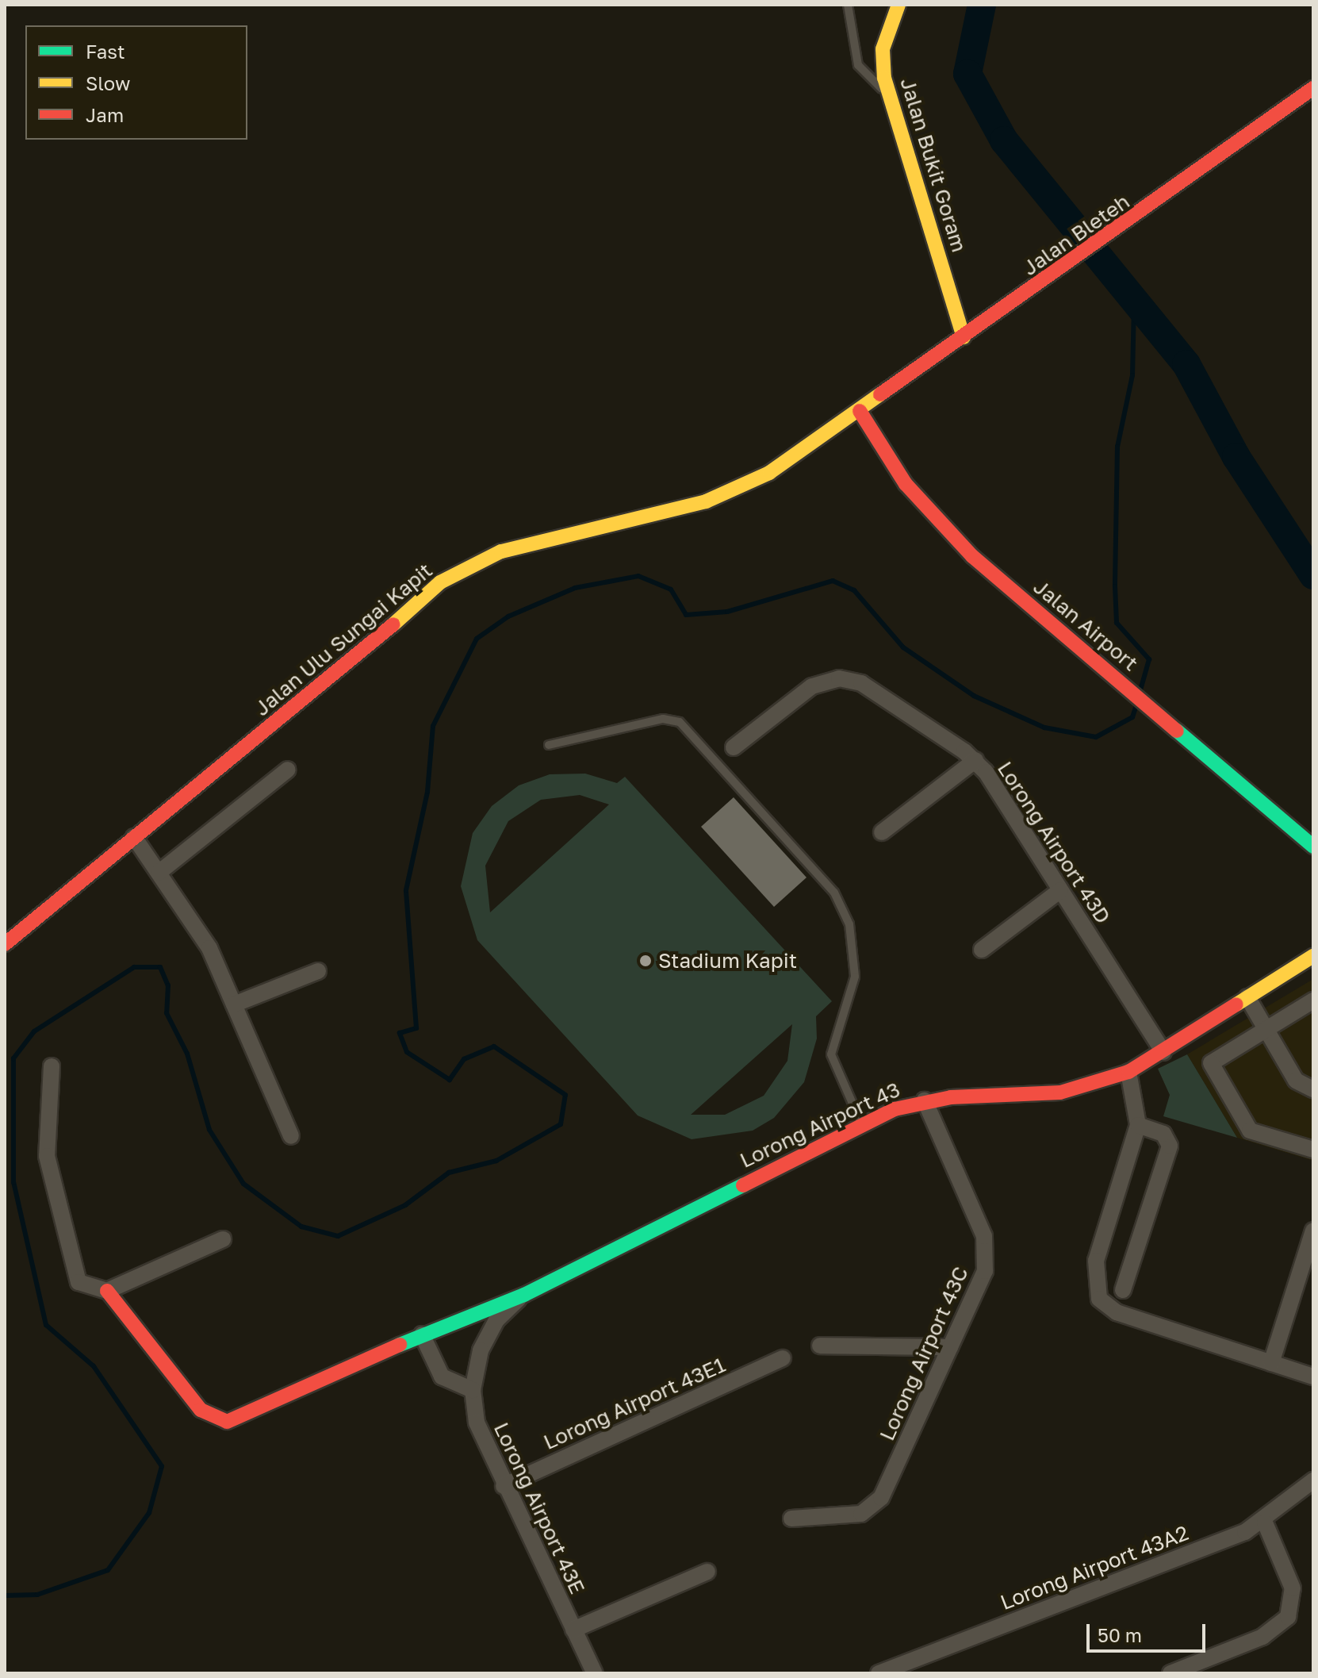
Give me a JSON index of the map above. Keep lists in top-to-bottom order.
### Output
{
  "streets": {
    "main road": [
      "Jalan Bukit Goram",
      "Jalan Bleteh",
      "Jalan Airport",
      "Jalan Ulu Sungai Kapit",
      "Lorong Airport 43"
    ],
    "street": [
      "Lorong Airport 43D",
      "Lorong Airport 43C",
      "Lorong Airport 43E1",
      "Lorong Airport 43E",
      "Lorong Airport 43A2"
    ]
  },
  "crossings": [
    ["Jalan Bukit Goram", "Jalan Bleteh"],
    ["Jalan Bleteh", "Jalan Airport"],
    ["Jalan Bleteh", "Jalan Ulu Sungai Kapit"],
    ["Jalan Airport", "Jalan Ulu Sungai Kapit"],
    ["Lorong Airport 43D", "Lorong Airport 43"],
    ["Lorong Airport 43", "Lorong Airport 43C"],
    ["Lorong Airport 43", "Lorong Airport 43E"],
    ["Lorong Airport 43E1", "Lorong Airport 43E"]
  ],
  "places": ["Stadium Kapit"],
  "legend": ["Fast", "Slow", "Jam"],
  "scale_bar": "50 m"
}
